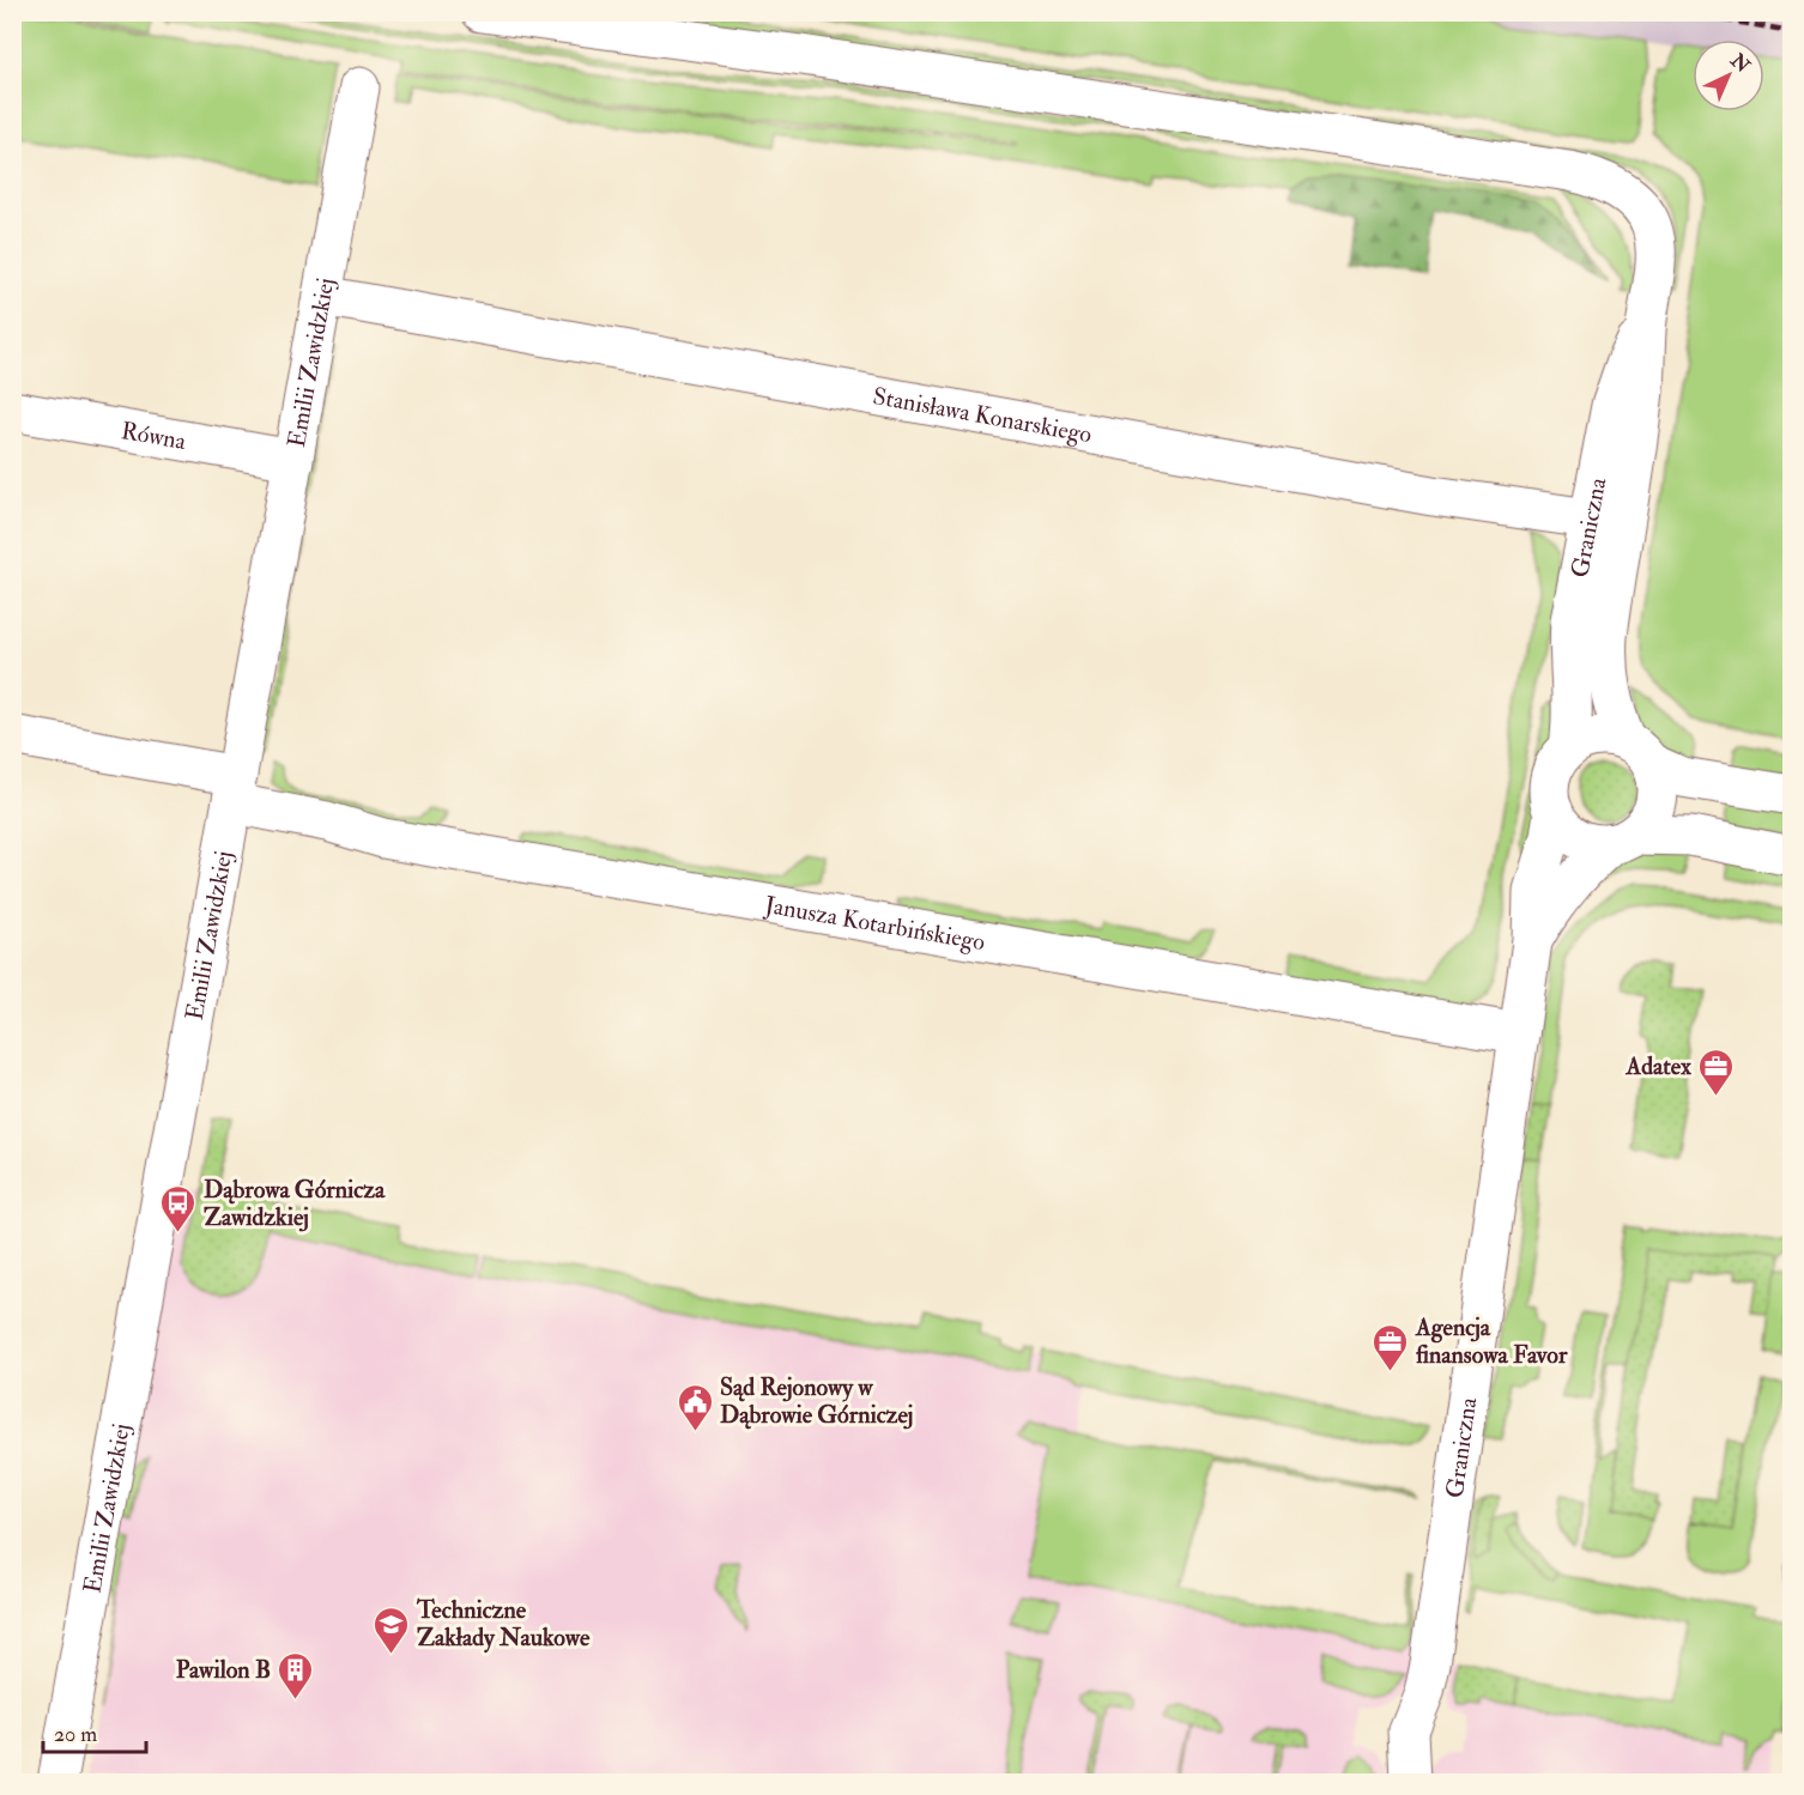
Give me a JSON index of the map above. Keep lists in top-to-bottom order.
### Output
{
  "streets": {
    "street": [
      "Emilii Zawidzkiej",
      "Stanisława Konarskiego",
      "Równa",
      "Graniczna",
      "Janusza Kotarbińskiego"
    ]
  },
  "crossings": [
    ["Emilii Zawidzkiej", "Stanisława Konarskiego"],
    ["Emilii Zawidzkiej", "Równa"],
    ["Emilii Zawidzkiej", "Janusza Kotarbińskiego"],
    ["Stanisława Konarskiego", "Graniczna"],
    ["Graniczna", "Janusza Kotarbińskiego"]
  ],
  "places": {
    "office": ["Adatex", "Agencja finansowa Favor"],
    "bus stop": ["Dąbrowa Górnicza Zawidzkiej"],
    "public building": ["Sąd Rejonowy w Dąbrowie Górniczej"],
    "school or university": ["Techniczne Zakłady Naukowe"],
    "building": ["Pawilon B"]
  },
  "scale_bar": "20 m",
  "north": "top right"
}
